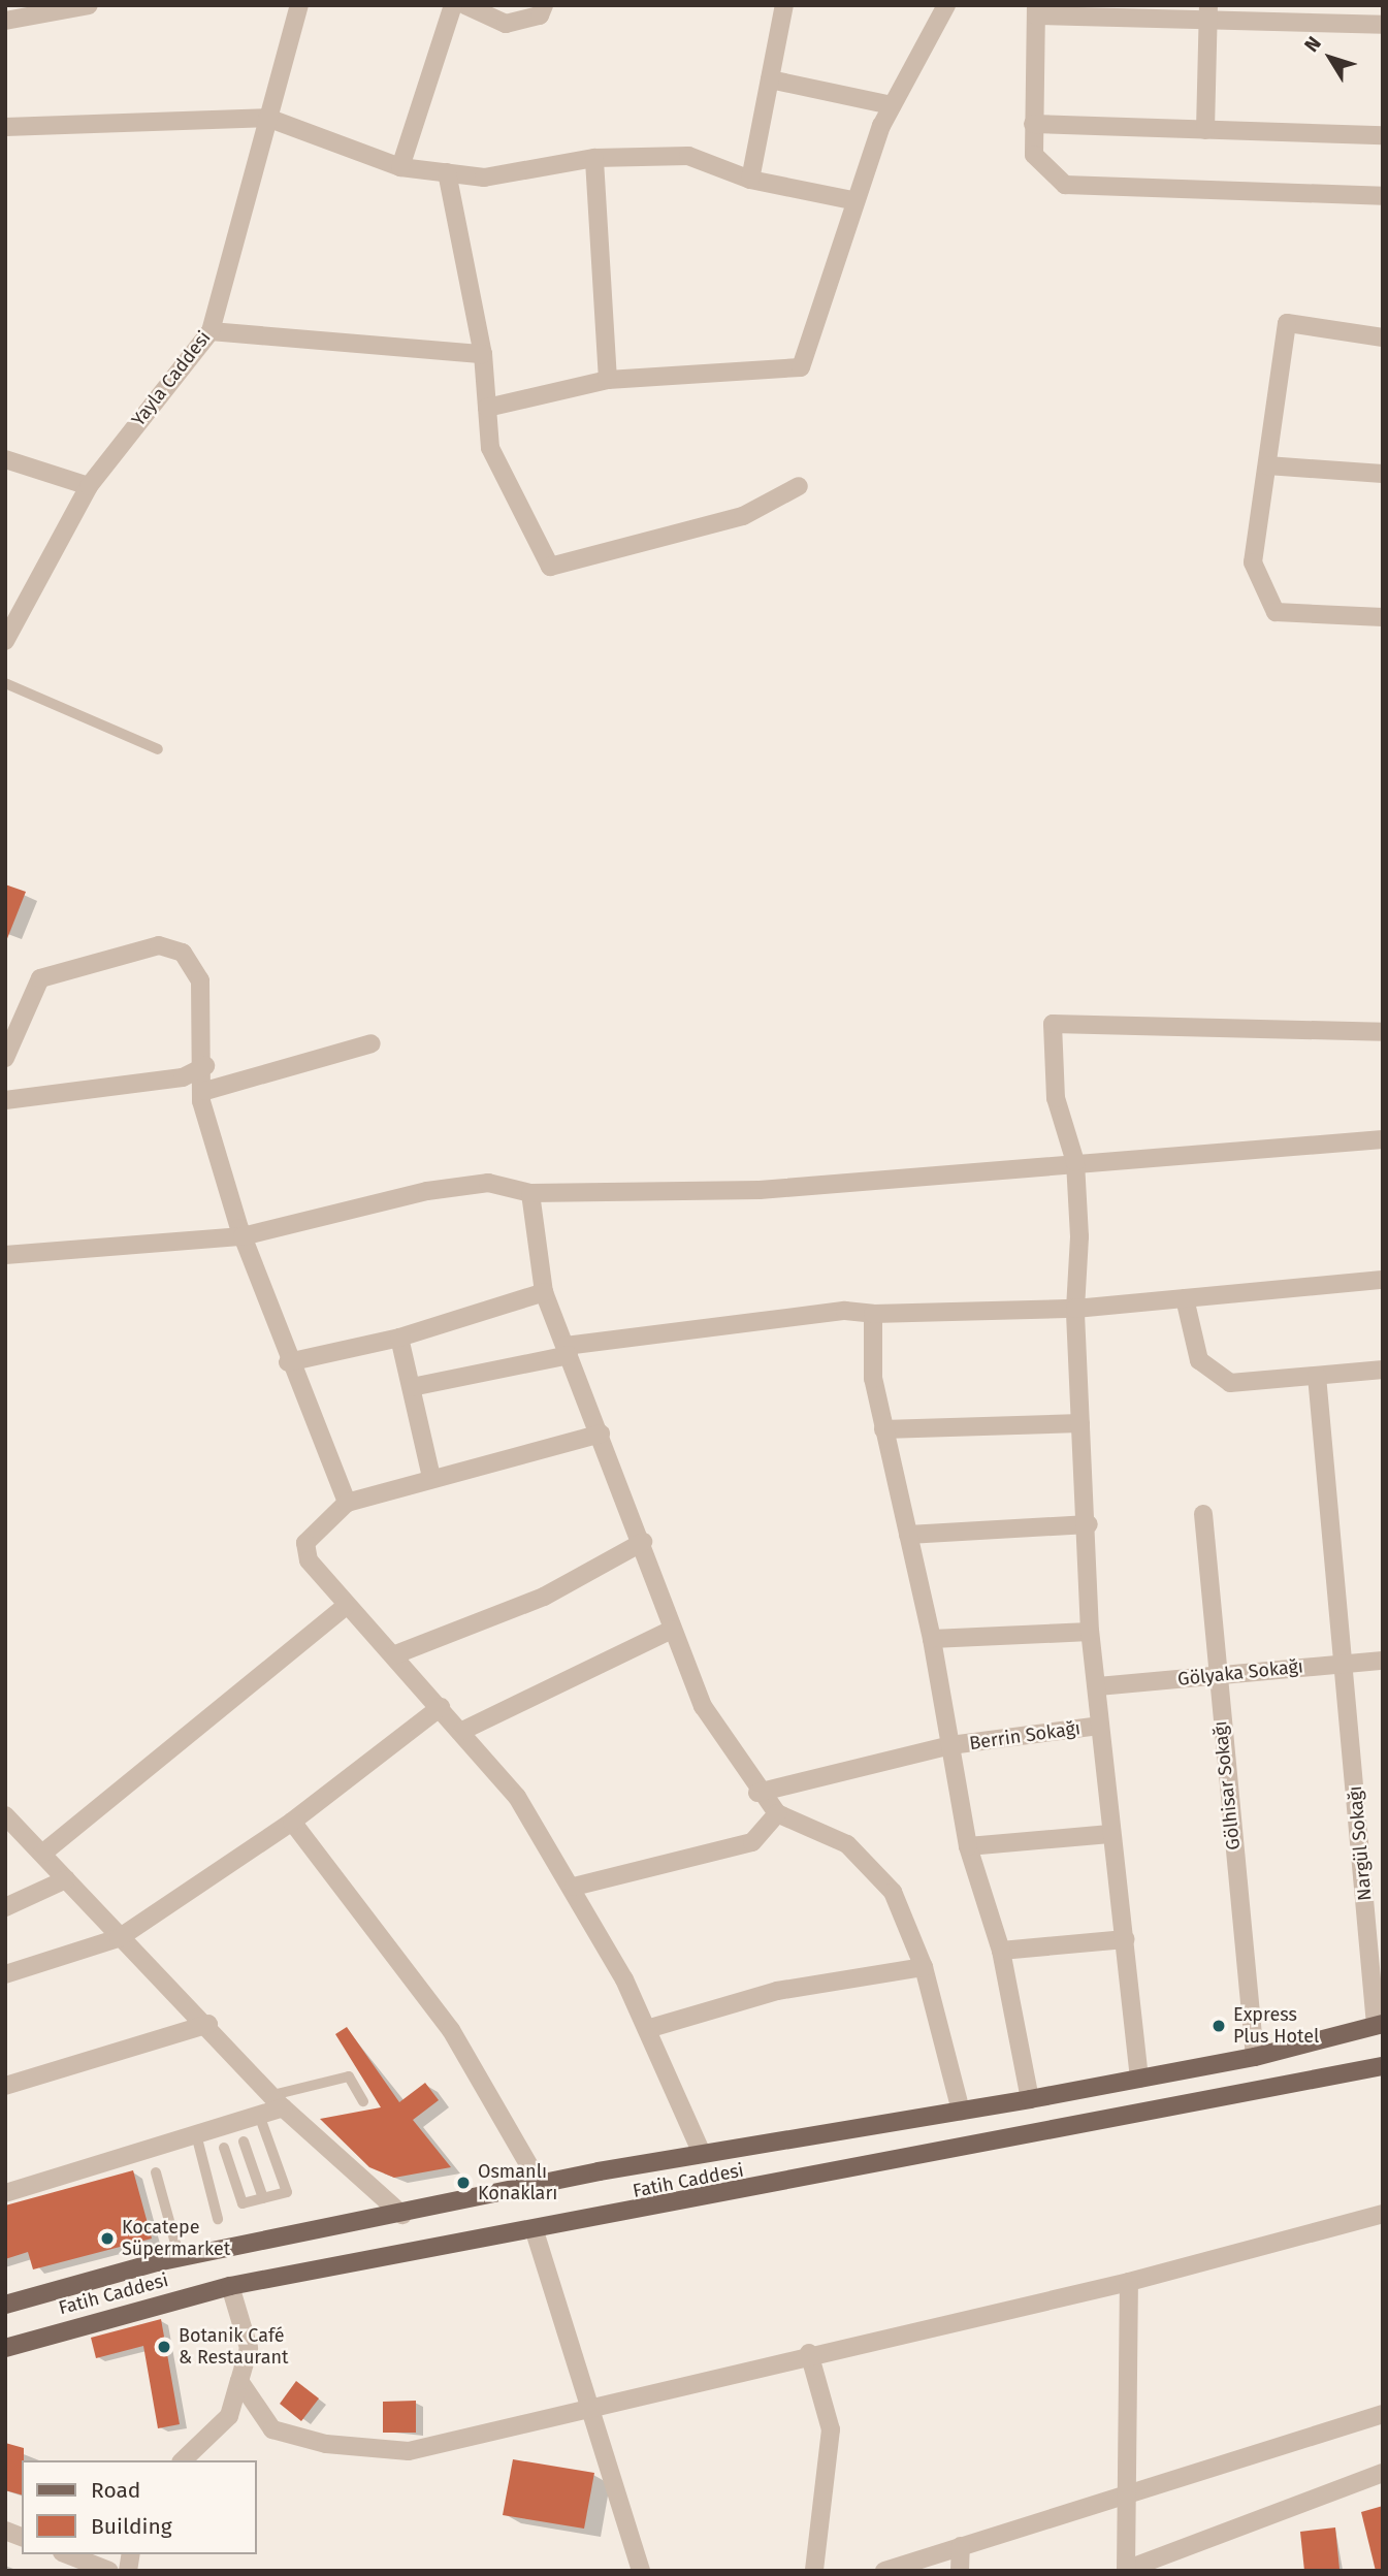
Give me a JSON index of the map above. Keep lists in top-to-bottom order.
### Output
{
  "streets": {
    "main road": ["Fatih Caddesi"],
    "street": [
      "Yayla Caddesi",
      "Gölyaka Sokağı",
      "Berrin Sokağı",
      "Gölhisar Sokağı",
      "Nargül Sokağı"
    ]
  },
  "crossings": [
    ["Gölyaka Sokağı", "Gölhisar Sokağı"],
    ["Gölyaka Sokağı", "Nargül Sokağı"],
    ["Gölhisar Sokağı", "Fatih Caddesi"],
    ["Nargül Sokağı", "Fatih Caddesi"]
  ],
  "places": [
    "Express Plus Hotel",
    "Osmanlı Konakları",
    "Kocatepe Süpermarket",
    "Botanik Café & Restaurant"
  ],
  "legend": ["Road", "Building"],
  "north": "top left"
}
